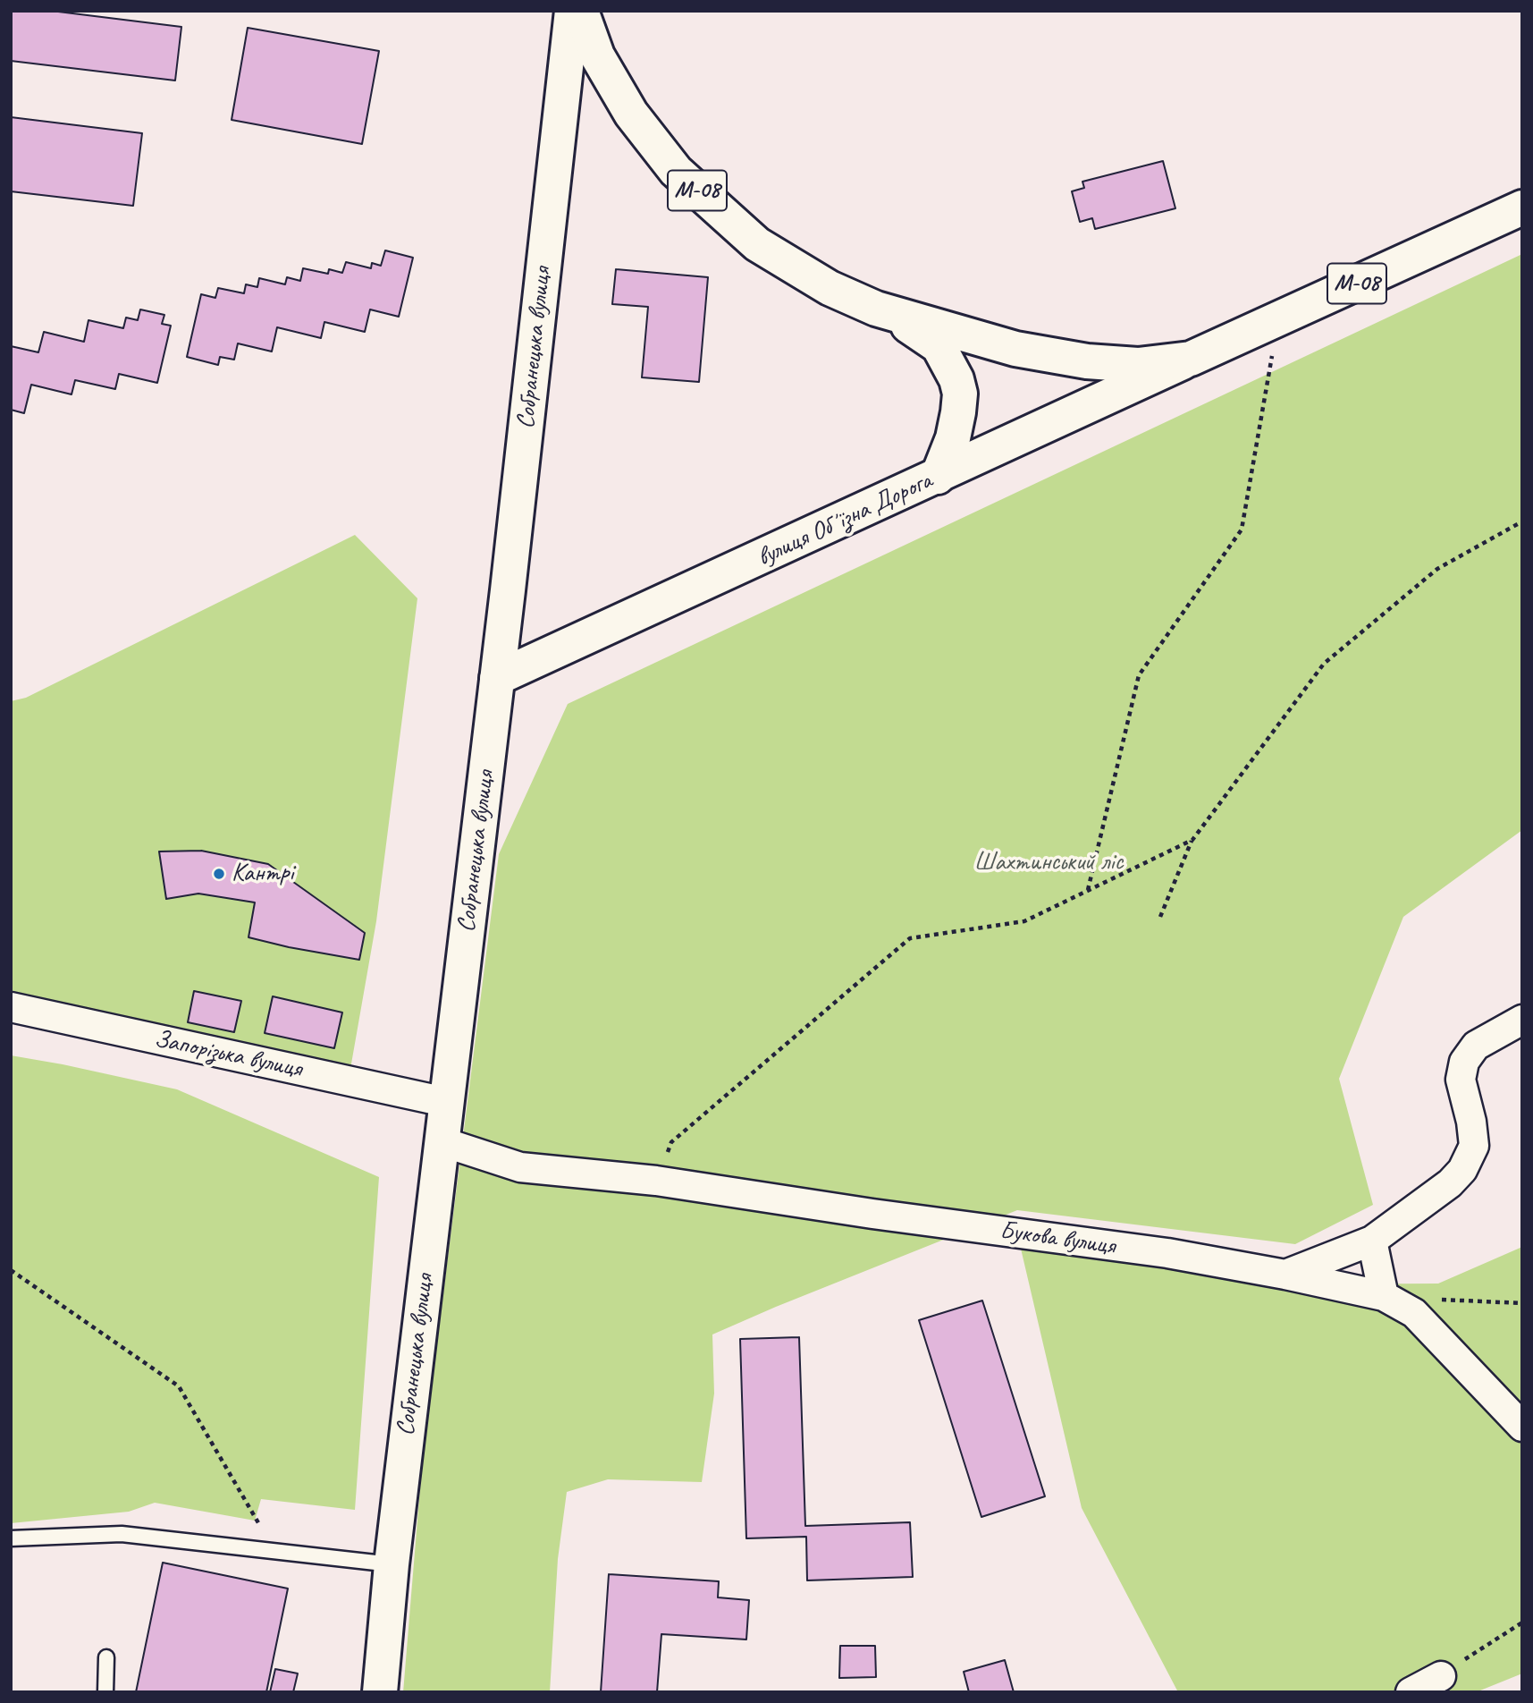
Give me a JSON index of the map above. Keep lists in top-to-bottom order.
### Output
{
  "streets": {
    "main road": ["М-08", "Собранецька вулиця", "вулиця Обʼїзна Дорога"],
    "street": ["Запорізька вулиця", "Букова вулиця"]
  },
  "crossings": [
    ["Собранецька вулиця", "вулиця Обʼїзна Дорога"],
    ["Собранецька вулиця", "Запорізька вулиця"],
    ["Собранецька вулиця", "Букова вулиця"]
  ],
  "parks": ["Шахтинський ліс"],
  "places": ["Кантрі"]
}
